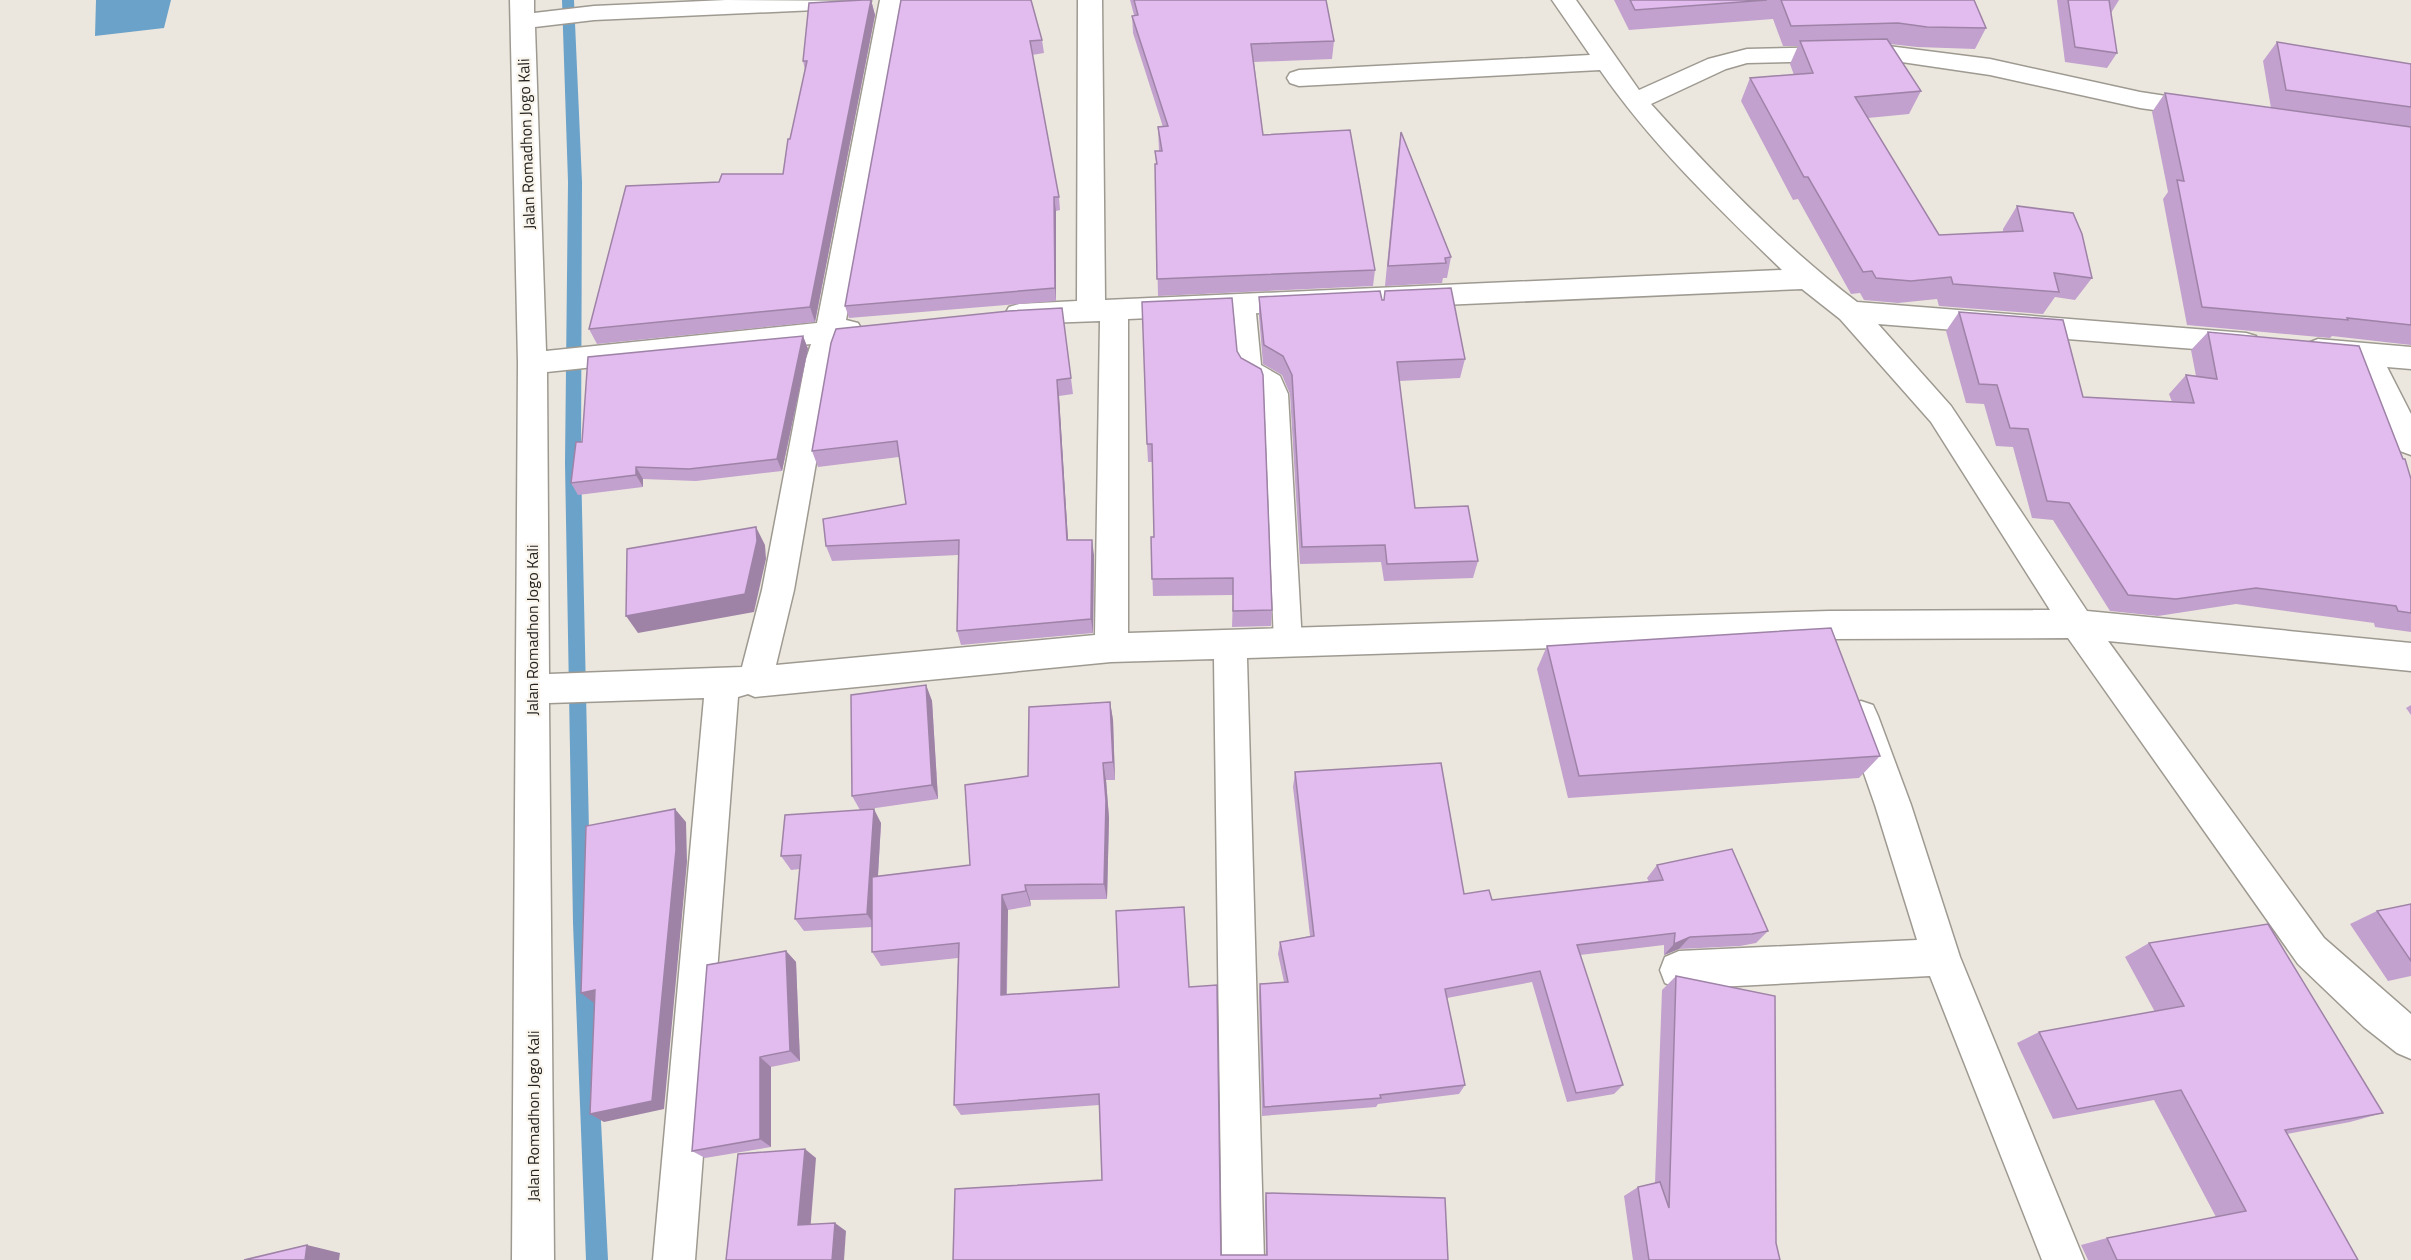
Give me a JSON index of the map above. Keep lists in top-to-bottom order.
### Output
{
  "streets": {
    "street": ["Jalan Romadhon Jogo Kali"]
  }
}
